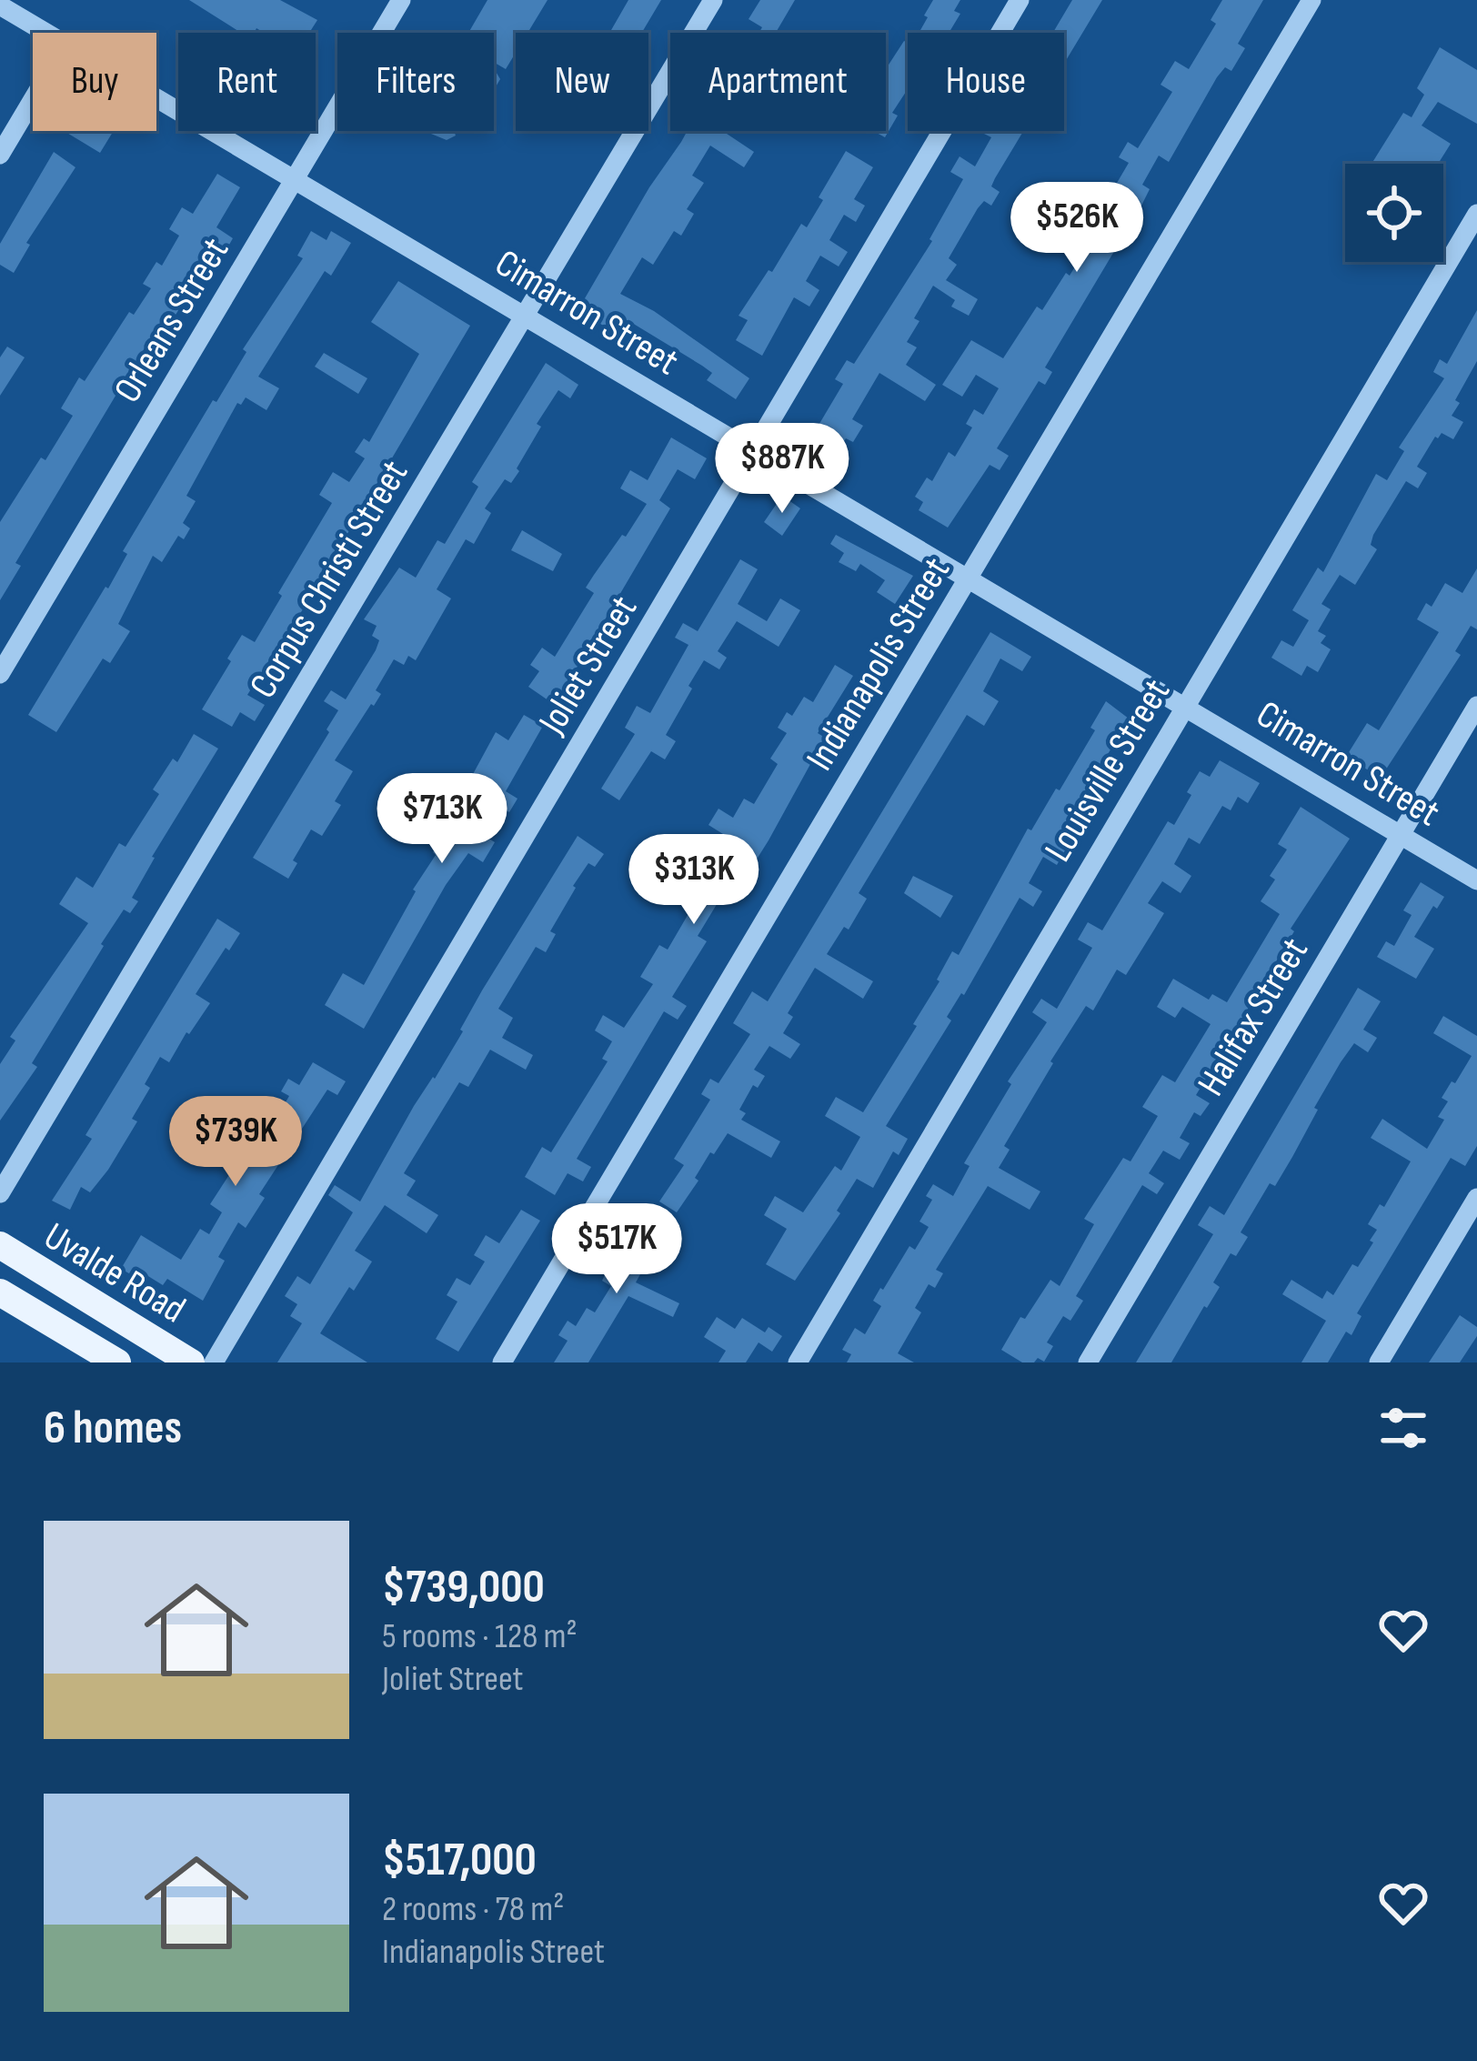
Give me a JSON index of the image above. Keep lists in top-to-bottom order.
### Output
{
  "streets": {
    "main road": ["Uvalde Road"],
    "street": [
      "Cimarron Street",
      "Orleans Street",
      "Corpus Christi Street",
      "Indianapolis Street",
      "Joliet Street",
      "Louisville Street",
      "Halifax Street"
    ]
  },
  "crossings": [
    ["Cimarron Street", "Orleans Street"],
    ["Cimarron Street", "Corpus Christi Street"],
    ["Cimarron Street", "Indianapolis Street"],
    ["Cimarron Street", "Joliet Street"],
    ["Cimarron Street", "Louisville Street"],
    ["Cimarron Street", "Halifax Street"]
  ],
  "page": {
    "chip": [
      "Buy",
      "Rent",
      "Filters",
      "New",
      "Apartment",
      "House"
    ],
    "price": [
      "$526K",
      "$887K",
      "$713K",
      "$313K",
      "$739K",
      "$517K"
    ],
    "heading": "6 homes",
    "list": [
      {
        "name": "$739,000",
        "note": "5 rooms · 128 m² · Joliet Street"
      },
      {
        "name": "$517,000",
        "note": "2 rooms · 78 m² · Indianapolis Street"
      }
    ]
  }
}
